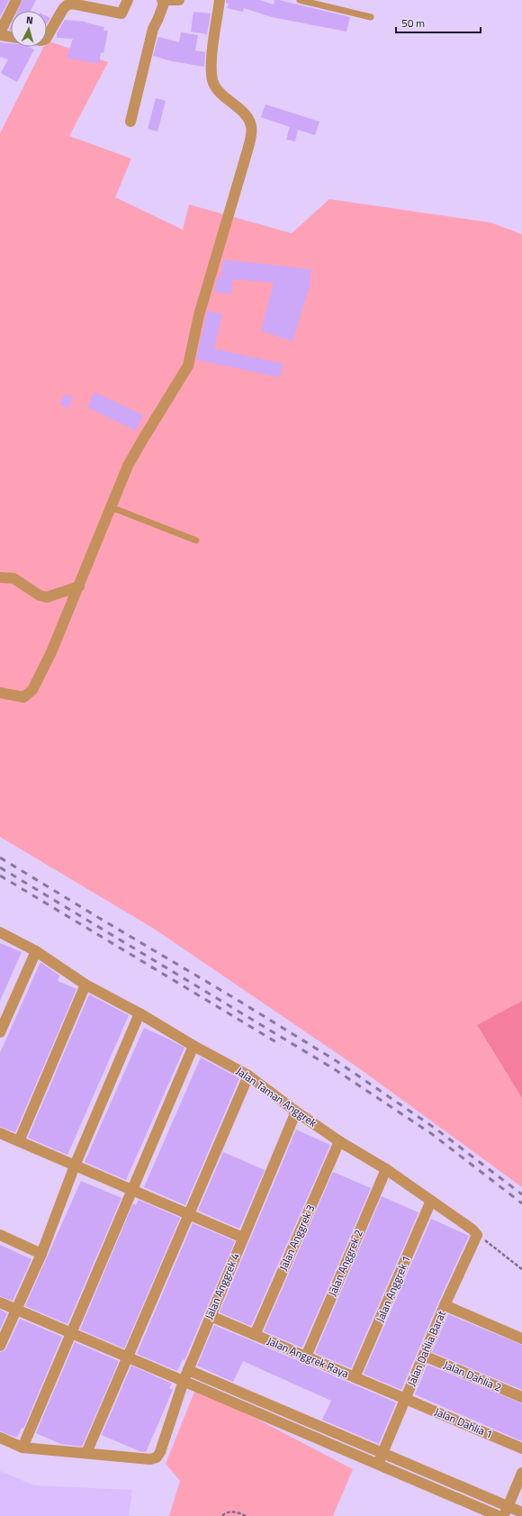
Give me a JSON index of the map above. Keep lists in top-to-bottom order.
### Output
{
  "streets": {
    "street": [
      "Jalan Taman Anggrek",
      "Jalan Anggrek 3",
      "Jalan Anggrek 2",
      "Jalan Anggrek 4",
      "Jalan Anggrek 1",
      "Jalan Dahlia Barat",
      "Jalan Anggrek Raya",
      "Jalan Dahlia 2",
      "Jalan Dahlia 1"
    ]
  },
  "crossings": [
    ["Jalan Taman Anggrek", "Jalan Anggrek 3"],
    ["Jalan Taman Anggrek", "Jalan Anggrek 2"],
    ["Jalan Taman Anggrek", "Jalan Anggrek 4"],
    ["Jalan Taman Anggrek", "Jalan Anggrek 1"],
    ["Jalan Taman Anggrek", "Jalan Dahlia Barat"],
    ["Jalan Anggrek 3", "Jalan Anggrek Raya"],
    ["Jalan Anggrek 2", "Jalan Anggrek Raya"],
    ["Jalan Anggrek 4", "Jalan Anggrek Raya"],
    ["Jalan Anggrek 1", "Jalan Anggrek Raya"],
    ["Jalan Dahlia Barat", "Jalan Anggrek Raya"],
    ["Jalan Dahlia Barat", "Jalan Dahlia 2"],
    ["Jalan Dahlia Barat", "Jalan Dahlia 1"],
    ["Jalan Anggrek Raya", "Jalan Dahlia 1"]
  ],
  "scale_bar": "50 m",
  "north": "top"
}
